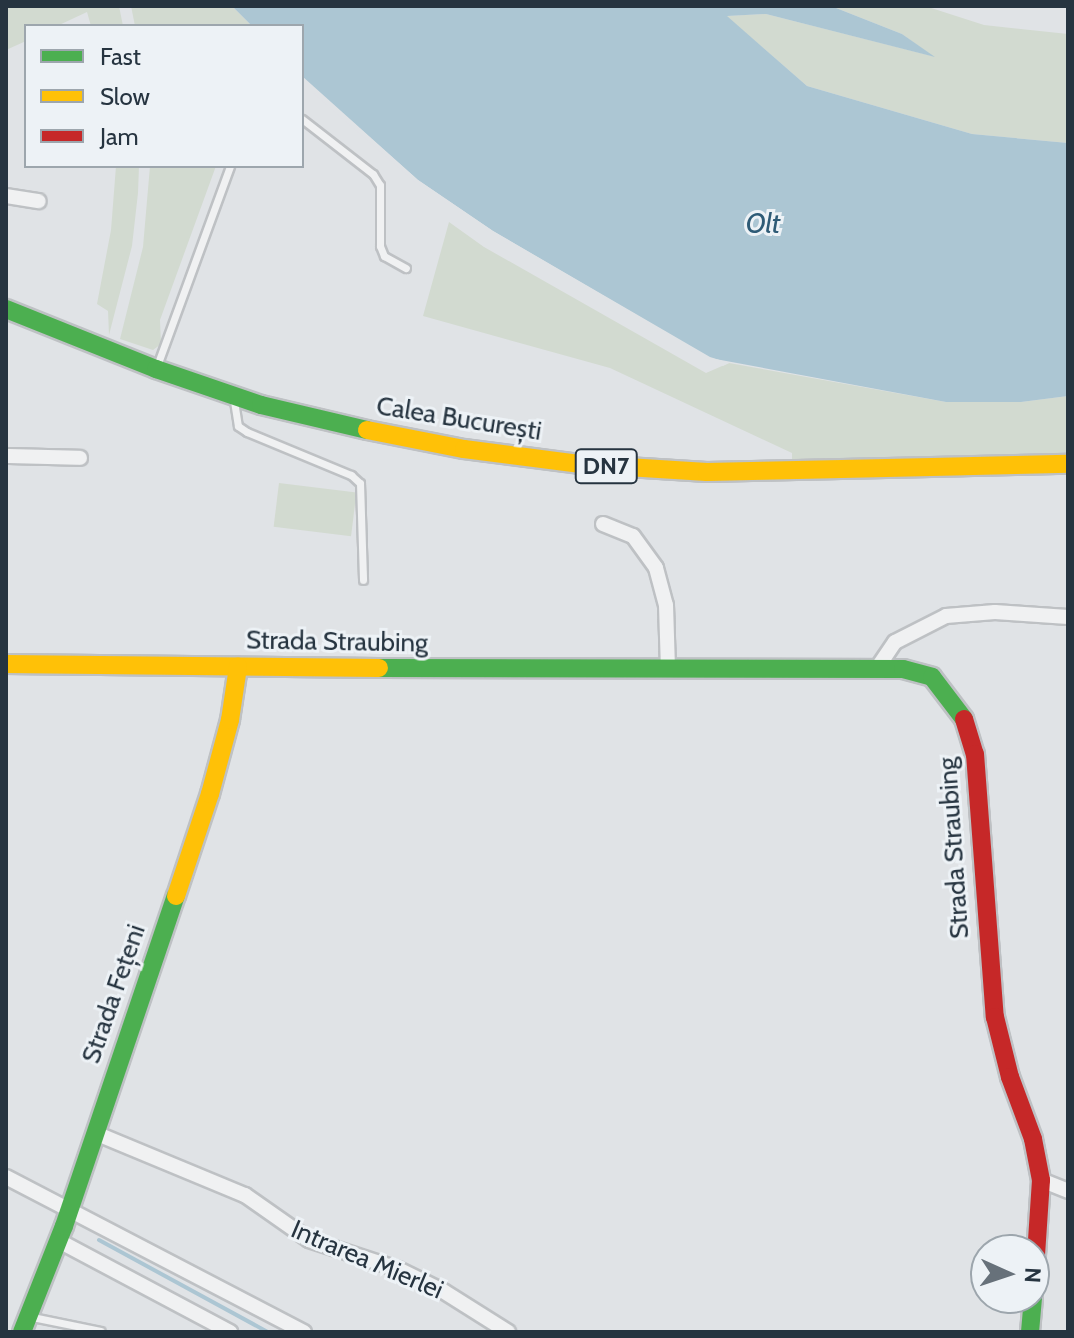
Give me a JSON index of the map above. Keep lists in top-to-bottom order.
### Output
{
  "streets": {
    "main road": [
      "Calea București",
      "DN7",
      "Strada Straubing",
      "Strada Fețeni"
    ],
    "street": ["Intrarea Mierlei"]
  },
  "crossings": [
    ["Strada Straubing", "Strada Fețeni"],
    ["Strada Fețeni", "Intrarea Mierlei"]
  ],
  "water": ["Olt"],
  "legend": ["Fast", "Slow", "Jam"],
  "north": "right"
}
